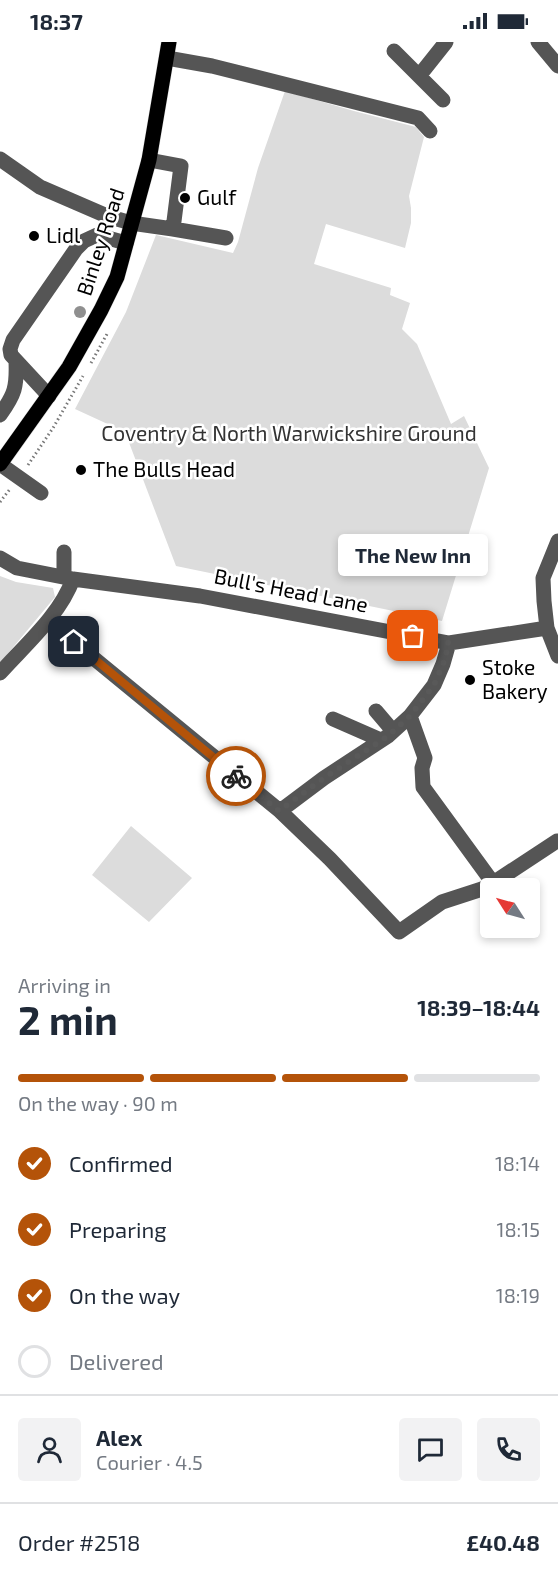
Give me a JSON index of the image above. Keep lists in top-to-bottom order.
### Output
{
  "streets": {
    "main road": ["Binley Road"],
    "street": ["Bull's Head Lane"]
  },
  "parks": ["Coventry & North Warwickshire Ground"],
  "places": [
    "Gulf",
    "Lidl",
    "The Bulls Head",
    "The New Inn",
    "Stoke Bakery"
  ],
  "north": "top left",
  "page": {
    "status": "18:37",
    "bubble": "The New Inn",
    "heading": ["2 min", "Arriving in", "18:39–18:44"],
    "panel": [
      "Alex",
      "Courier · 4.5",
      "Order #2518",
      "£40.48"
    ],
    "bar": "On the way · 90 m",
    "list": [
      ["Confirmed", "18:14"],
      ["Preparing", "18:15"],
      ["On the way", "18:19"],
      "Delivered"
    ]
  }
}
